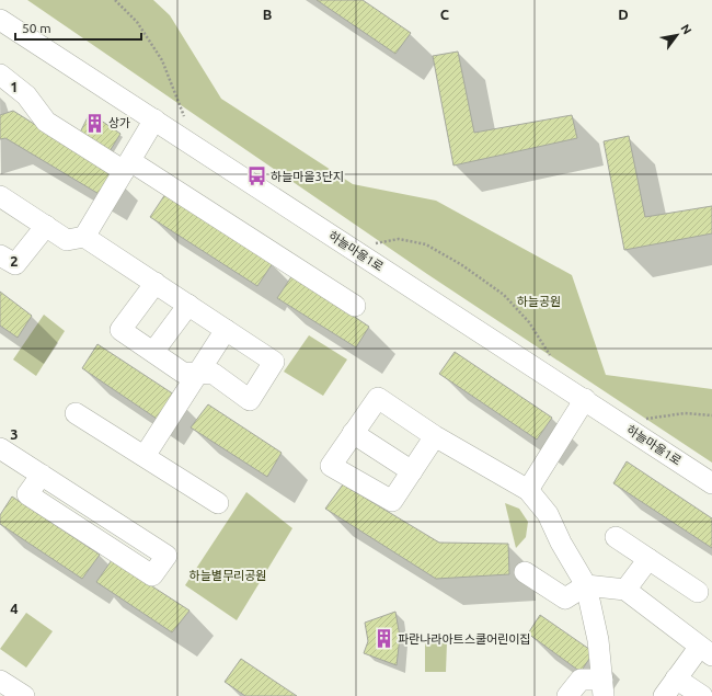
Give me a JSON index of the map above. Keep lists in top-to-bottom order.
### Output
{
  "streets": {
    "street": ["하늘마을1로"]
  },
  "parks": ["하늘공원", "하늘별무리공원"],
  "places": {
    "building": ["상가", "파란나라아트스쿨어린이집"],
    "bus stop": ["하늘마을3단지"]
  },
  "scale_bar": "50 m",
  "north": "top right",
  "grid": {
    "columns": ["B", "C", "D"],
    "rows": [
      "1",
      "2",
      "3",
      "4"
    ]
  }
}
